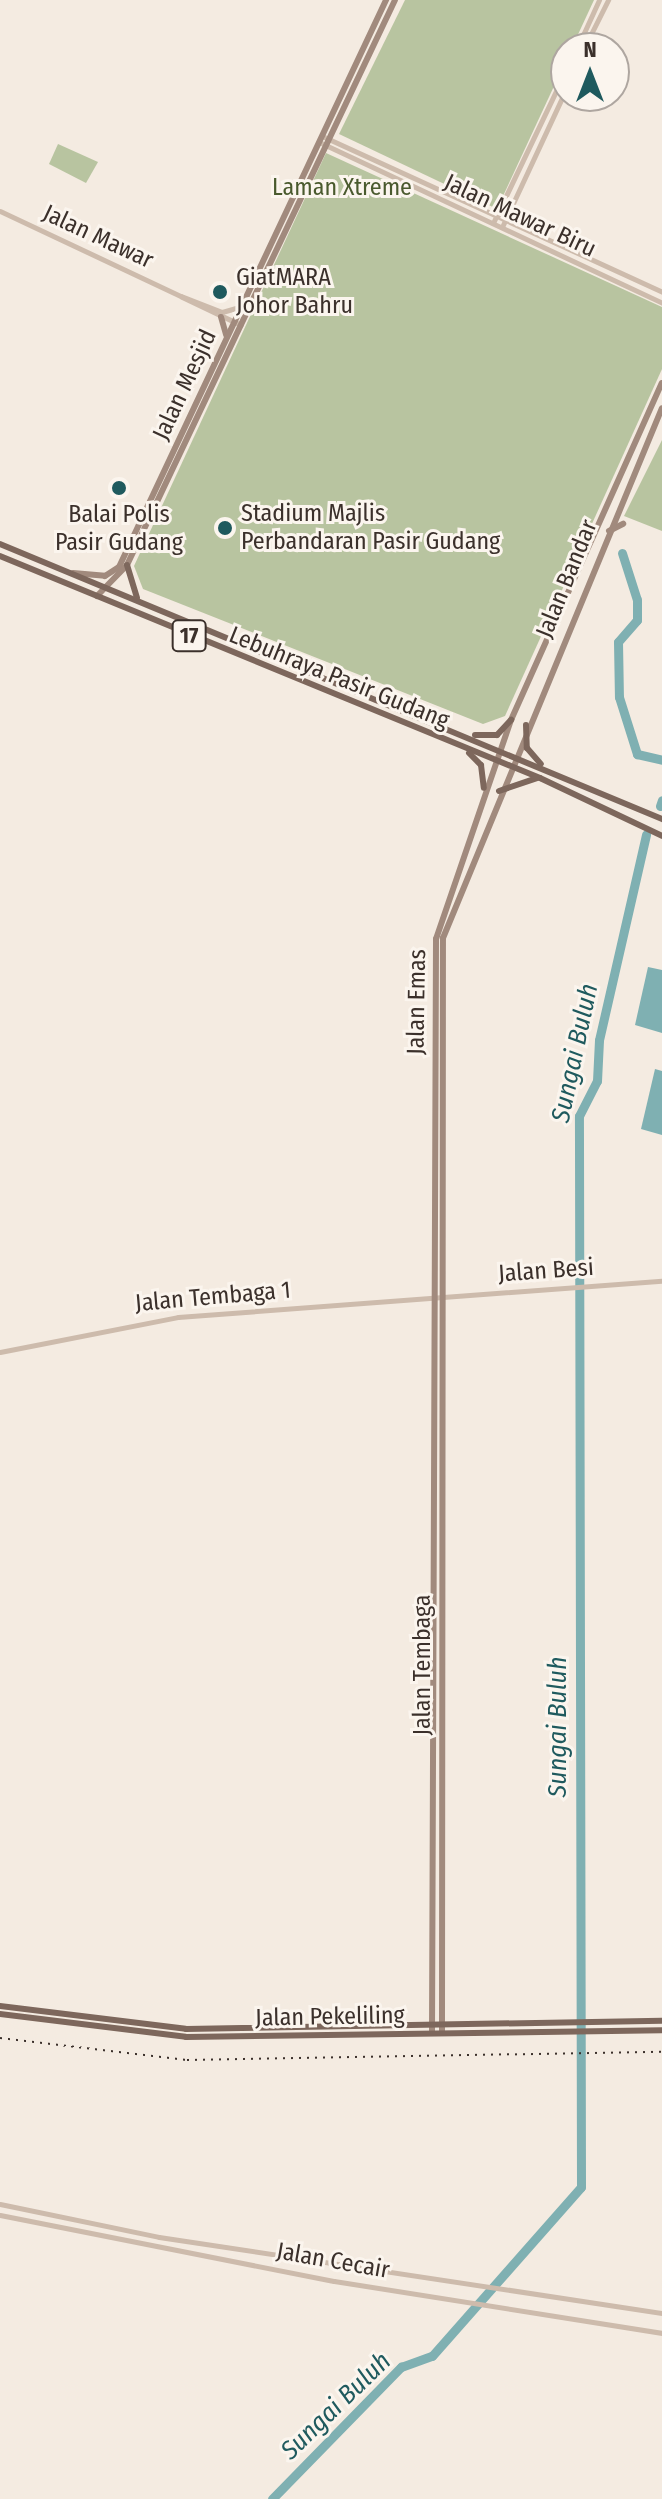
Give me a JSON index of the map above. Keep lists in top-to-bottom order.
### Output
{
  "streets": {
    "main road": [
      "Jalan Mesjid",
      "Jalan Bandar",
      "17",
      "Lebuhraya Pasir Gudang",
      "Jalan Emas",
      "Jalan Tembaga",
      "Jalan Pekeliling"
    ],
    "street": [
      "Jalan Mawar Biru",
      "Jalan Mawar",
      "Jalan Besi",
      "Jalan Tembaga 1",
      "Jalan Cecair"
    ]
  },
  "crossings": [
    ["Jalan Mawar Biru", "Jalan Mesjid"],
    ["Jalan Mawar", "Jalan Mesjid"],
    ["Jalan Mesjid", "Lebuhraya Pasir Gudang"],
    ["Jalan Bandar", "Lebuhraya Pasir Gudang"],
    ["Jalan Bandar", "Jalan Emas"],
    ["Lebuhraya Pasir Gudang", "Jalan Emas"],
    ["Jalan Emas", "Jalan Besi"],
    ["Jalan Emas", "Jalan Tembaga 1"],
    ["Jalan Emas", "Jalan Tembaga"],
    ["Jalan Besi", "Jalan Tembaga 1"],
    ["Jalan Besi", "Jalan Tembaga"],
    ["Jalan Tembaga 1", "Jalan Tembaga"],
    ["Jalan Tembaga", "Jalan Pekeliling"]
  ],
  "water": ["Sungai Buluh"],
  "parks": ["Laman Xtreme"],
  "places": ["GiatMARA Johor Bahru", "Balai Polis Pasir Gudang", "Stadium Majlis Perbandaran Pasir Gudang"],
  "north": "top"
}
